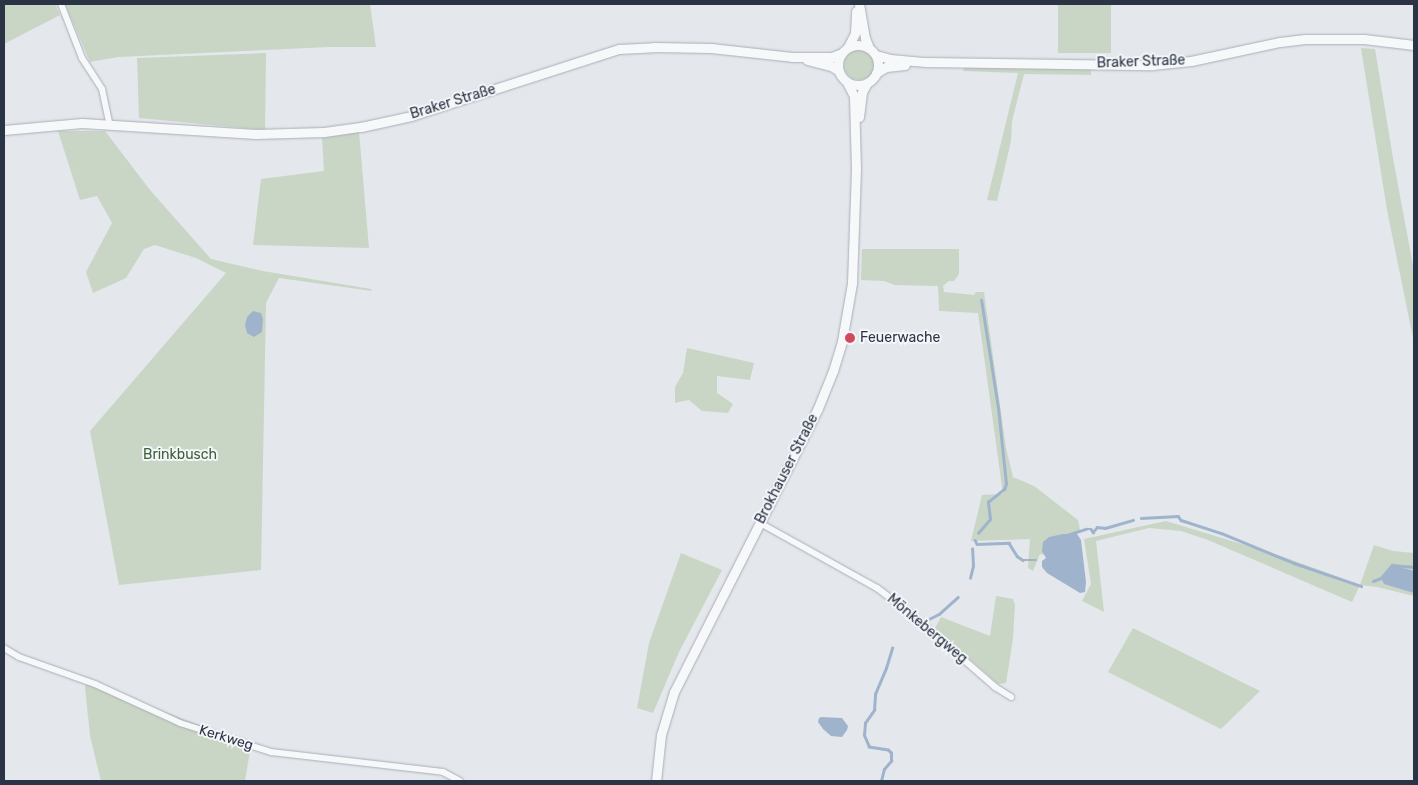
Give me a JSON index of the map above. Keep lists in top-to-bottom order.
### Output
{
  "streets": {
    "street": [
      "Braker Straße",
      "Brokhauser Straße",
      "Mönkebergweg",
      "Kerkweg"
    ]
  },
  "crossings": [
    ["Braker Straße", "Brokhauser Straße"],
    ["Brokhauser Straße", "Mönkebergweg"]
  ],
  "parks": ["Brinkbusch"],
  "places": ["Feuerwache"]
}
